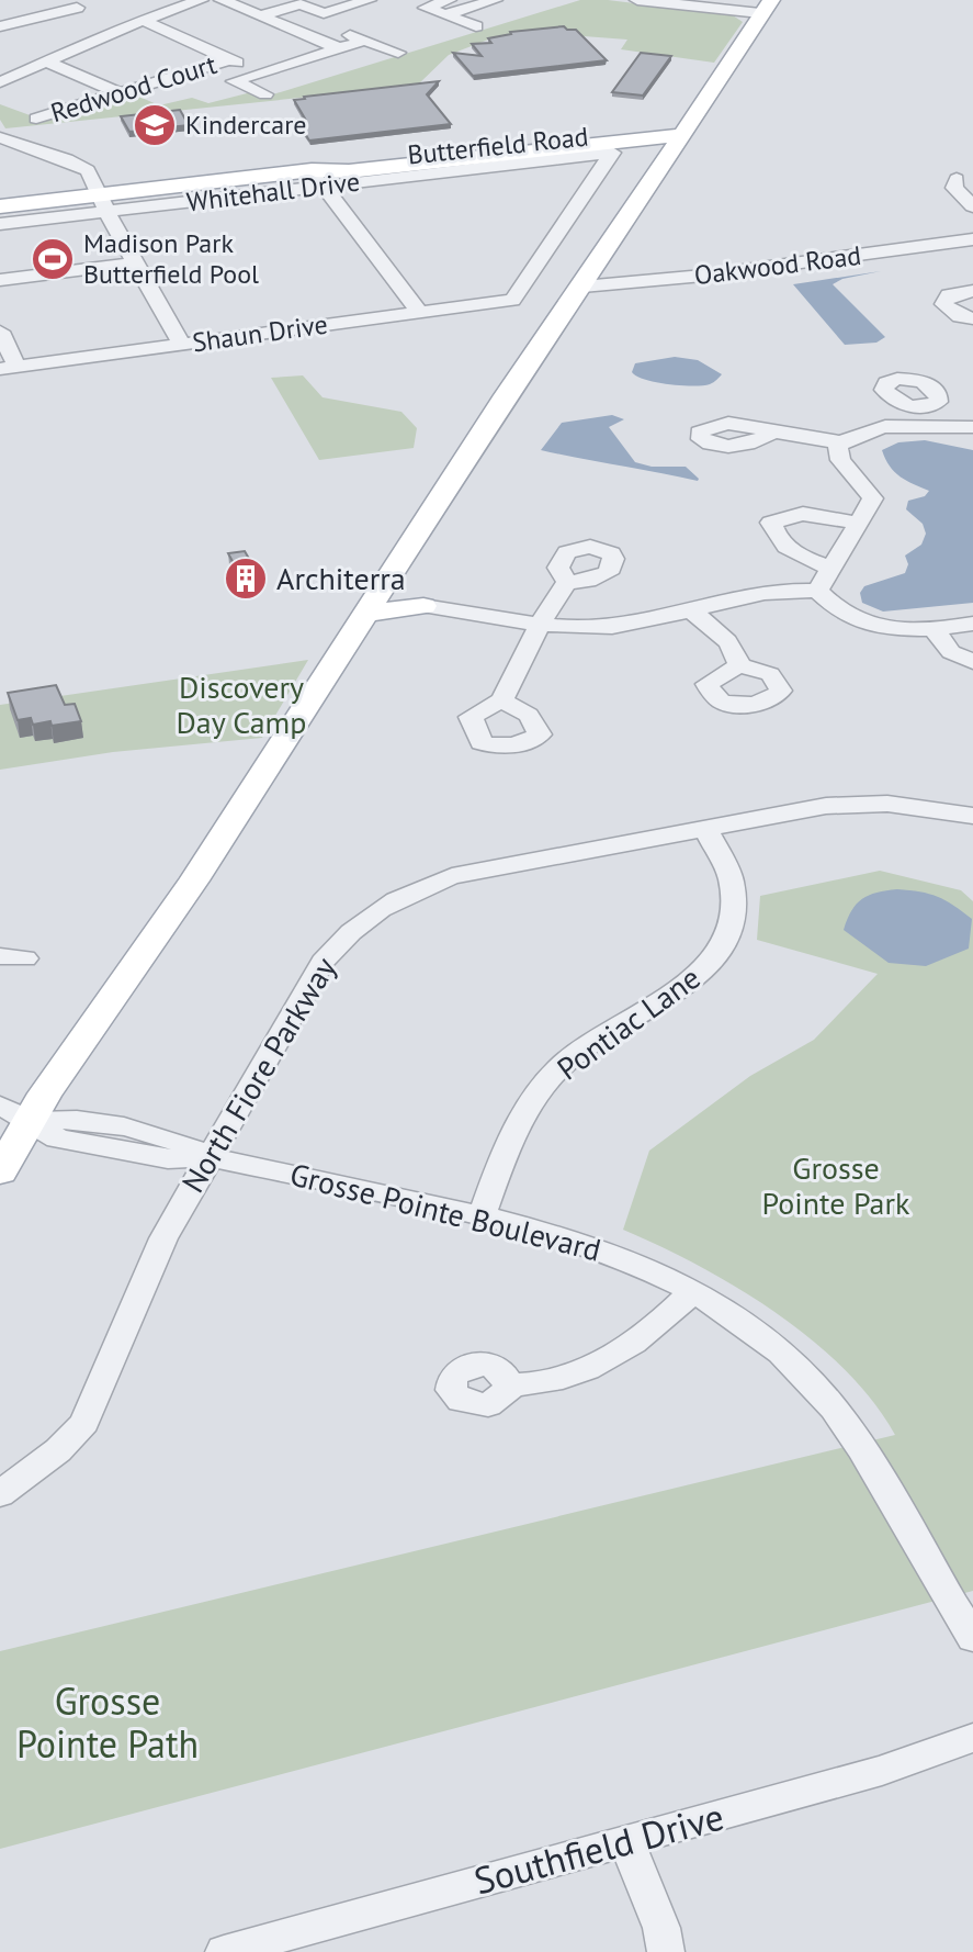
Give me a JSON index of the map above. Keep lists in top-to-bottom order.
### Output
{
  "streets": {
    "main road": ["Butterfield Road"],
    "street": [
      "Redwood Court",
      "Whitehall Drive",
      "Oakwood Road",
      "Shaun Drive",
      "Pontiac Lane",
      "North Fiore Parkway",
      "Grosse Pointe Boulevard",
      "Southfield Drive"
    ]
  },
  "crossings": [
    ["Butterfield Road", "Whitehall Drive"],
    ["Whitehall Drive", "Shaun Drive"],
    ["Pontiac Lane", "North Fiore Parkway"],
    ["Pontiac Lane", "Grosse Pointe Boulevard"],
    ["North Fiore Parkway", "Grosse Pointe Boulevard"]
  ],
  "parks": ["Discovery Day Camp", "Grosse Pointe Park", "Grosse Pointe Path"],
  "places": {
    "school or university": ["Kindercare"],
    "sports": ["Madison Park Butterfield Pool"],
    "building": ["Architerra"]
  }
}
